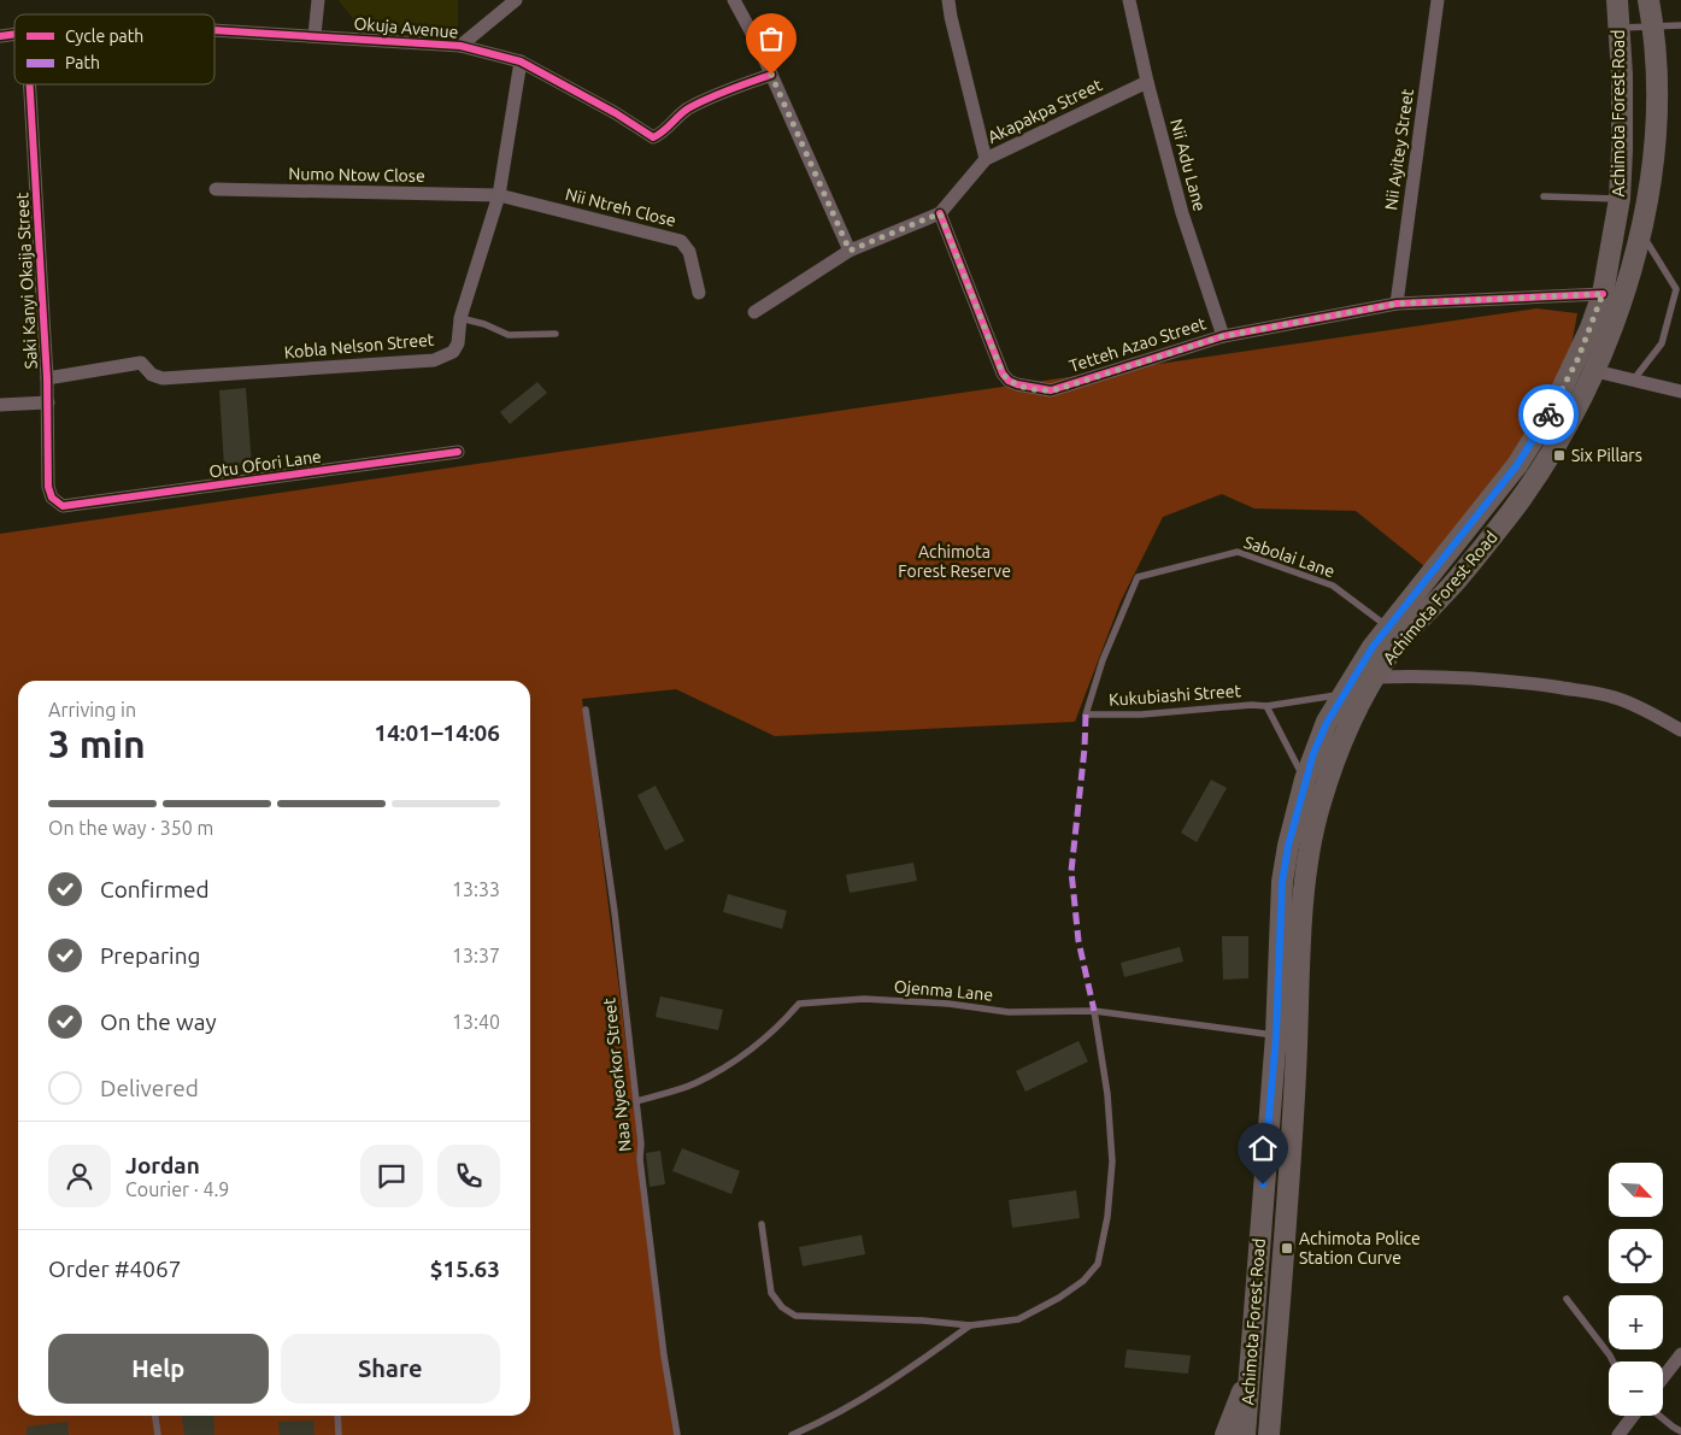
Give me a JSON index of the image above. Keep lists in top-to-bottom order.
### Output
{
  "streets": {
    "main road": ["Achimota Forest Road"],
    "street": [
      "Okuja Avenue",
      "Akapakpa Street",
      "Nii Ayitey Street",
      "Nii Adu Lane",
      "Numo Ntow Close",
      "Nii Ntreh Close",
      "Saki Kanyi Okaija Street",
      "Tetteh Azao Street",
      "Kobla Nelson Street",
      "Otu Ofori Lane"
    ],
    "lane": [
      "Sabolai Lane",
      "Kukubiashi Street",
      "Ojenma Lane",
      "Naa Nyeorkor Street"
    ]
  },
  "crossings": [
    ["Okuja Avenue", "Kobla Nelson Street"],
    ["Akapakpa Street", "Nii Adu Lane"],
    ["Akapakpa Street", "Tetteh Azao Street"],
    ["Achimota Forest Road", "Tetteh Azao Street"],
    ["Achimota Forest Road", "Sabolai Lane"],
    ["Achimota Forest Road", "Kukubiashi Street"],
    ["Achimota Forest Road", "Ojenma Lane"],
    ["Nii Ayitey Street", "Tetteh Azao Street"],
    ["Nii Adu Lane", "Tetteh Azao Street"],
    ["Numo Ntow Close", "Nii Ntreh Close"],
    ["Numo Ntow Close", "Kobla Nelson Street"],
    ["Nii Ntreh Close", "Kobla Nelson Street"],
    ["Saki Kanyi Okaija Street", "Kobla Nelson Street"],
    ["Saki Kanyi Okaija Street", "Otu Ofori Lane"],
    ["Sabolai Lane", "Kukubiashi Street"],
    ["Ojenma Lane", "Naa Nyeorkor Street"]
  ],
  "parks": ["Achimota Forest Reserve"],
  "places": {
    "transit": ["Six Pillars", "Achimota Police Station Curve"]
  },
  "legend": ["Cycle path", "Path"],
  "north": "bottom right",
  "page": {
    "heading": ["3 min", "Arriving in", "14:01–14:06"],
    "panel": [
      "Jordan",
      "Courier · 4.9",
      "Order #4067",
      "$15.63"
    ],
    "bar": "On the way · 350 m",
    "list": [
      ["Confirmed", "13:33"],
      ["Preparing", "13:37"],
      ["On the way", "13:40"],
      "Delivered"
    ],
    "map_buttons": ["+", "−"],
    "buttons": ["Help", "Share"]
  }
}
